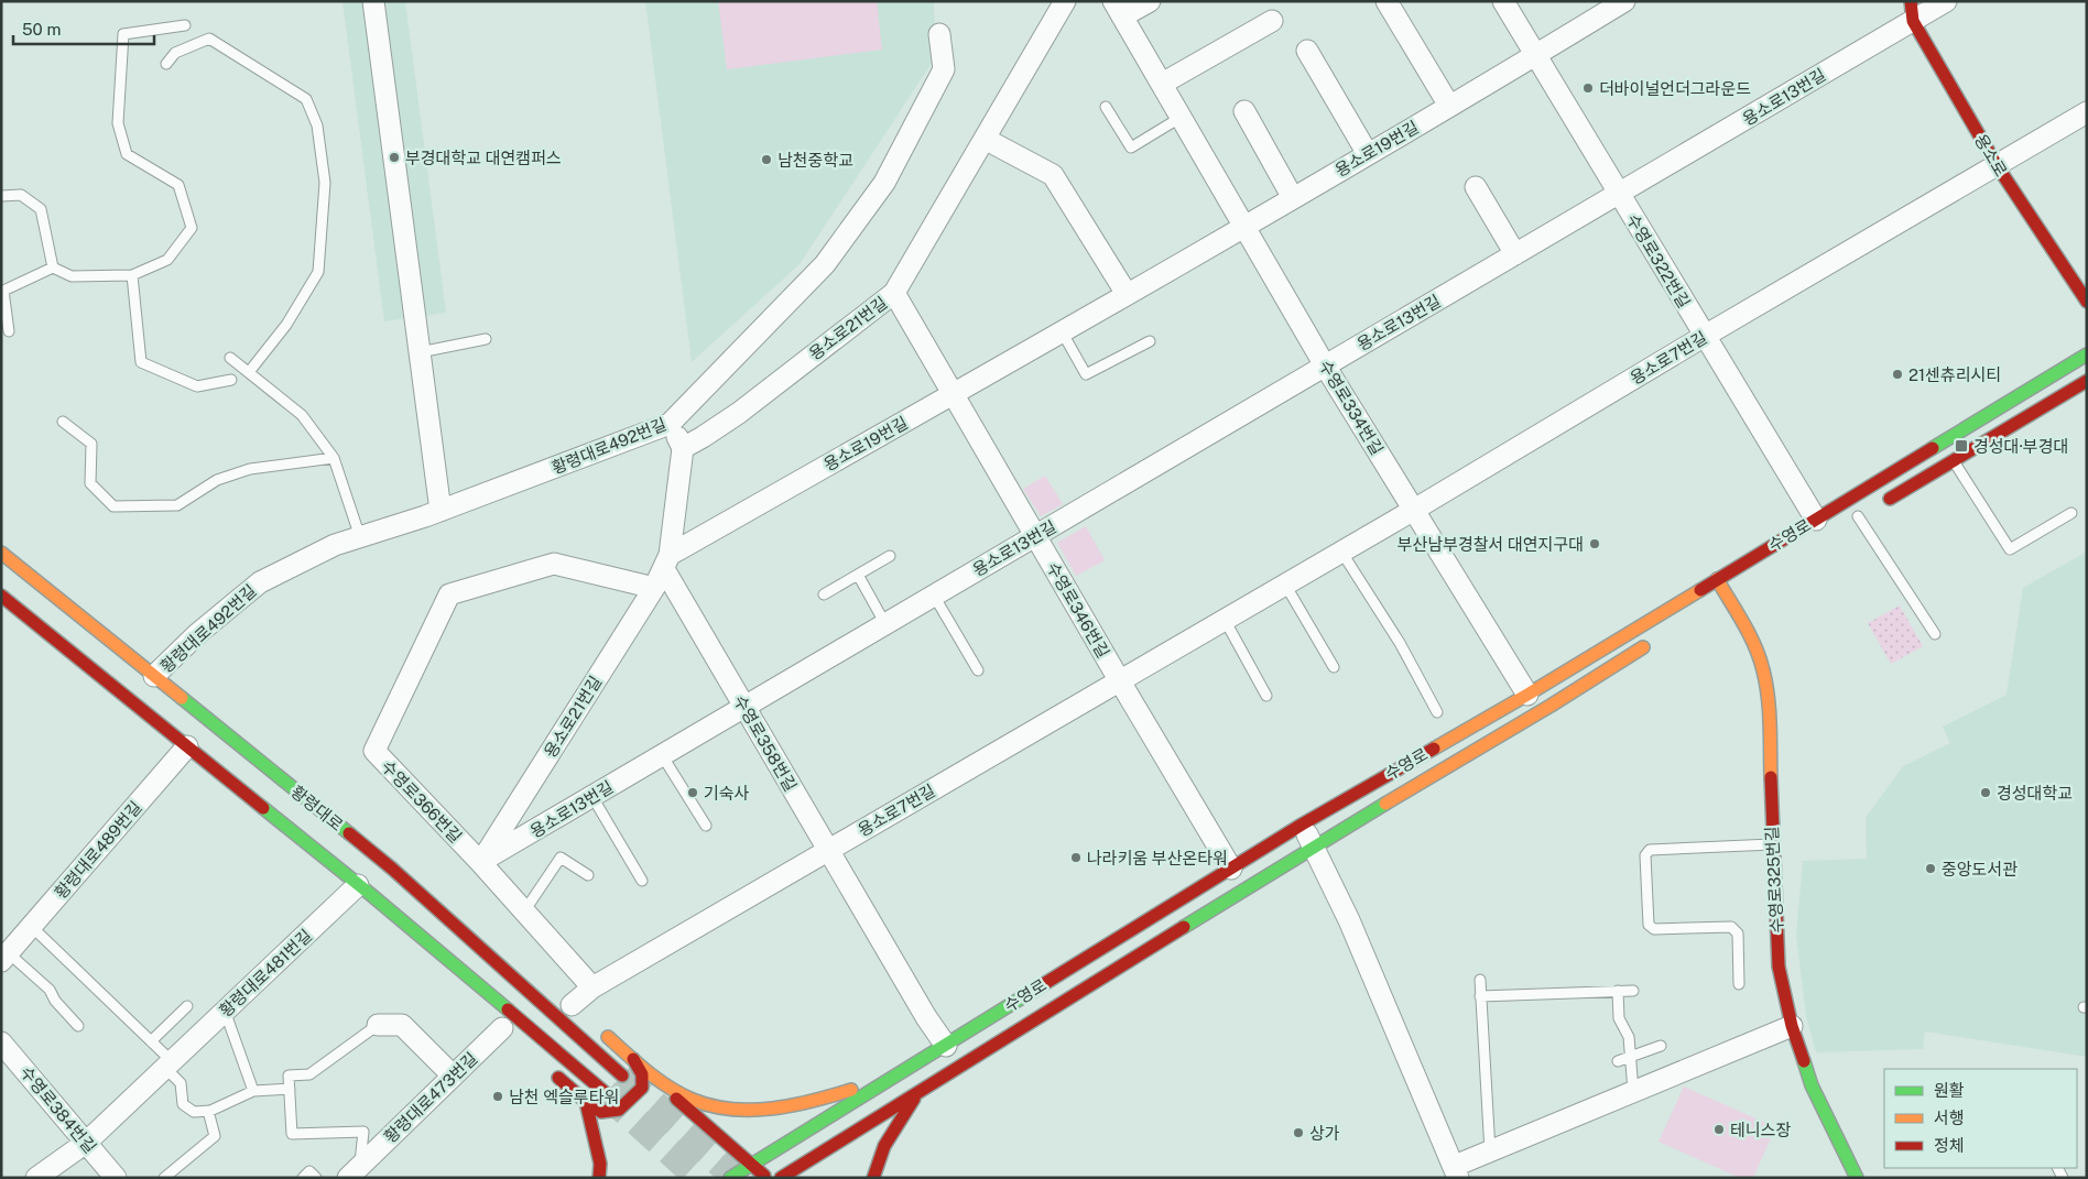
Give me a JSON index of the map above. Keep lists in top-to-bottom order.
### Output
{
  "streets": {
    "main road": [
      "용소로",
      "수영로",
      "황령대로",
      "수영로325번길"
    ],
    "street": [
      "용소로13번길",
      "용소로19번길",
      "수영로322번길",
      "용소로21번길",
      "용소로7번길",
      "수영로334번길",
      "황령대로492번길",
      "수영로346번길",
      "수영로358번길",
      "수영로366번길",
      "황령대로489번길",
      "황령대로481번길",
      "황령대로473번길",
      "수영로384번길"
    ]
  },
  "crossings": [
    ["용소로13번길", "용소로"],
    ["용소로13번길", "수영로322번길"],
    ["용소로13번길", "용소로21번길"],
    ["용소로13번길", "수영로334번길"],
    ["용소로13번길", "수영로346번길"],
    ["용소로13번길", "수영로358번길"],
    ["용소로13번길", "수영로366번길"],
    ["용소로19번길", "수영로322번길"],
    ["용소로19번길", "용소로21번길"],
    ["용소로19번길", "수영로334번길"],
    ["용소로19번길", "수영로346번길"],
    ["용소로19번길", "수영로358번길"],
    ["용소로", "용소로7번길"],
    ["수영로322번길", "용소로7번길"],
    ["수영로322번길", "수영로"],
    ["용소로21번길", "수영로346번길"],
    ["용소로21번길", "수영로358번길"],
    ["용소로21번길", "수영로366번길"],
    ["용소로7번길", "수영로334번길"],
    ["용소로7번길", "수영로346번길"],
    ["용소로7번길", "수영로358번길"],
    ["용소로7번길", "수영로366번길"],
    ["수영로334번길", "수영로"],
    ["황령대로492번길", "황령대로"],
    ["수영로", "수영로346번길"],
    ["수영로", "수영로358번길"],
    ["수영로", "수영로325번길"],
    ["황령대로", "황령대로489번길"],
    ["황령대로", "황령대로481번길"],
    ["황령대로481번길", "수영로384번길"]
  ],
  "places": {
    "other": [
      "더바이널언더그라운드",
      "부경대학교 대연캠퍼스",
      "남천중학교",
      "21센츄리시티",
      "부산남부경찰서 대연지구대",
      "기숙사",
      "경성대학교",
      "나라키움 부산온타워",
      "중앙도서관",
      "남천 엑슬루타워",
      "테니스장",
      "상가"
    ],
    "transit": ["경성대·부경대"]
  },
  "legend": ["원활", "서행", "정체"],
  "scale_bar": "50 m"
}
